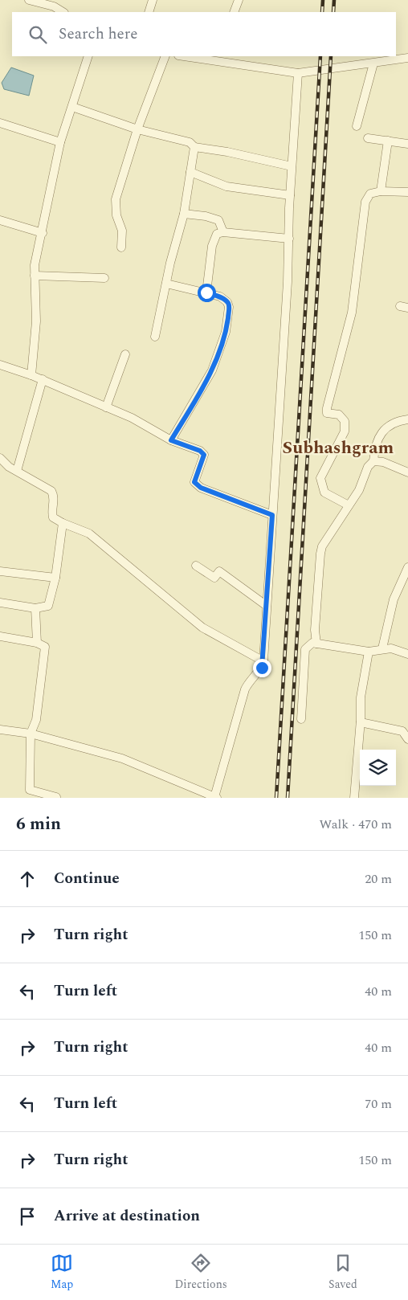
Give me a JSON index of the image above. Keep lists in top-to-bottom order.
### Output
{
  "districts": ["Subhashgram"],
  "page": {
    "search": "Search here",
    "heading": ["6 min", "Walk · 470 m"],
    "list": [
      ["Continue", "20 m"],
      ["Turn right", "150 m"],
      ["Turn left", "40 m"],
      ["Turn right", "40 m"],
      ["Turn left", "70 m"],
      ["Turn right", "150 m"],
      "Arrive at destination"
    ],
    "nav": ["Map", "Directions", "Saved"]
  }
}
